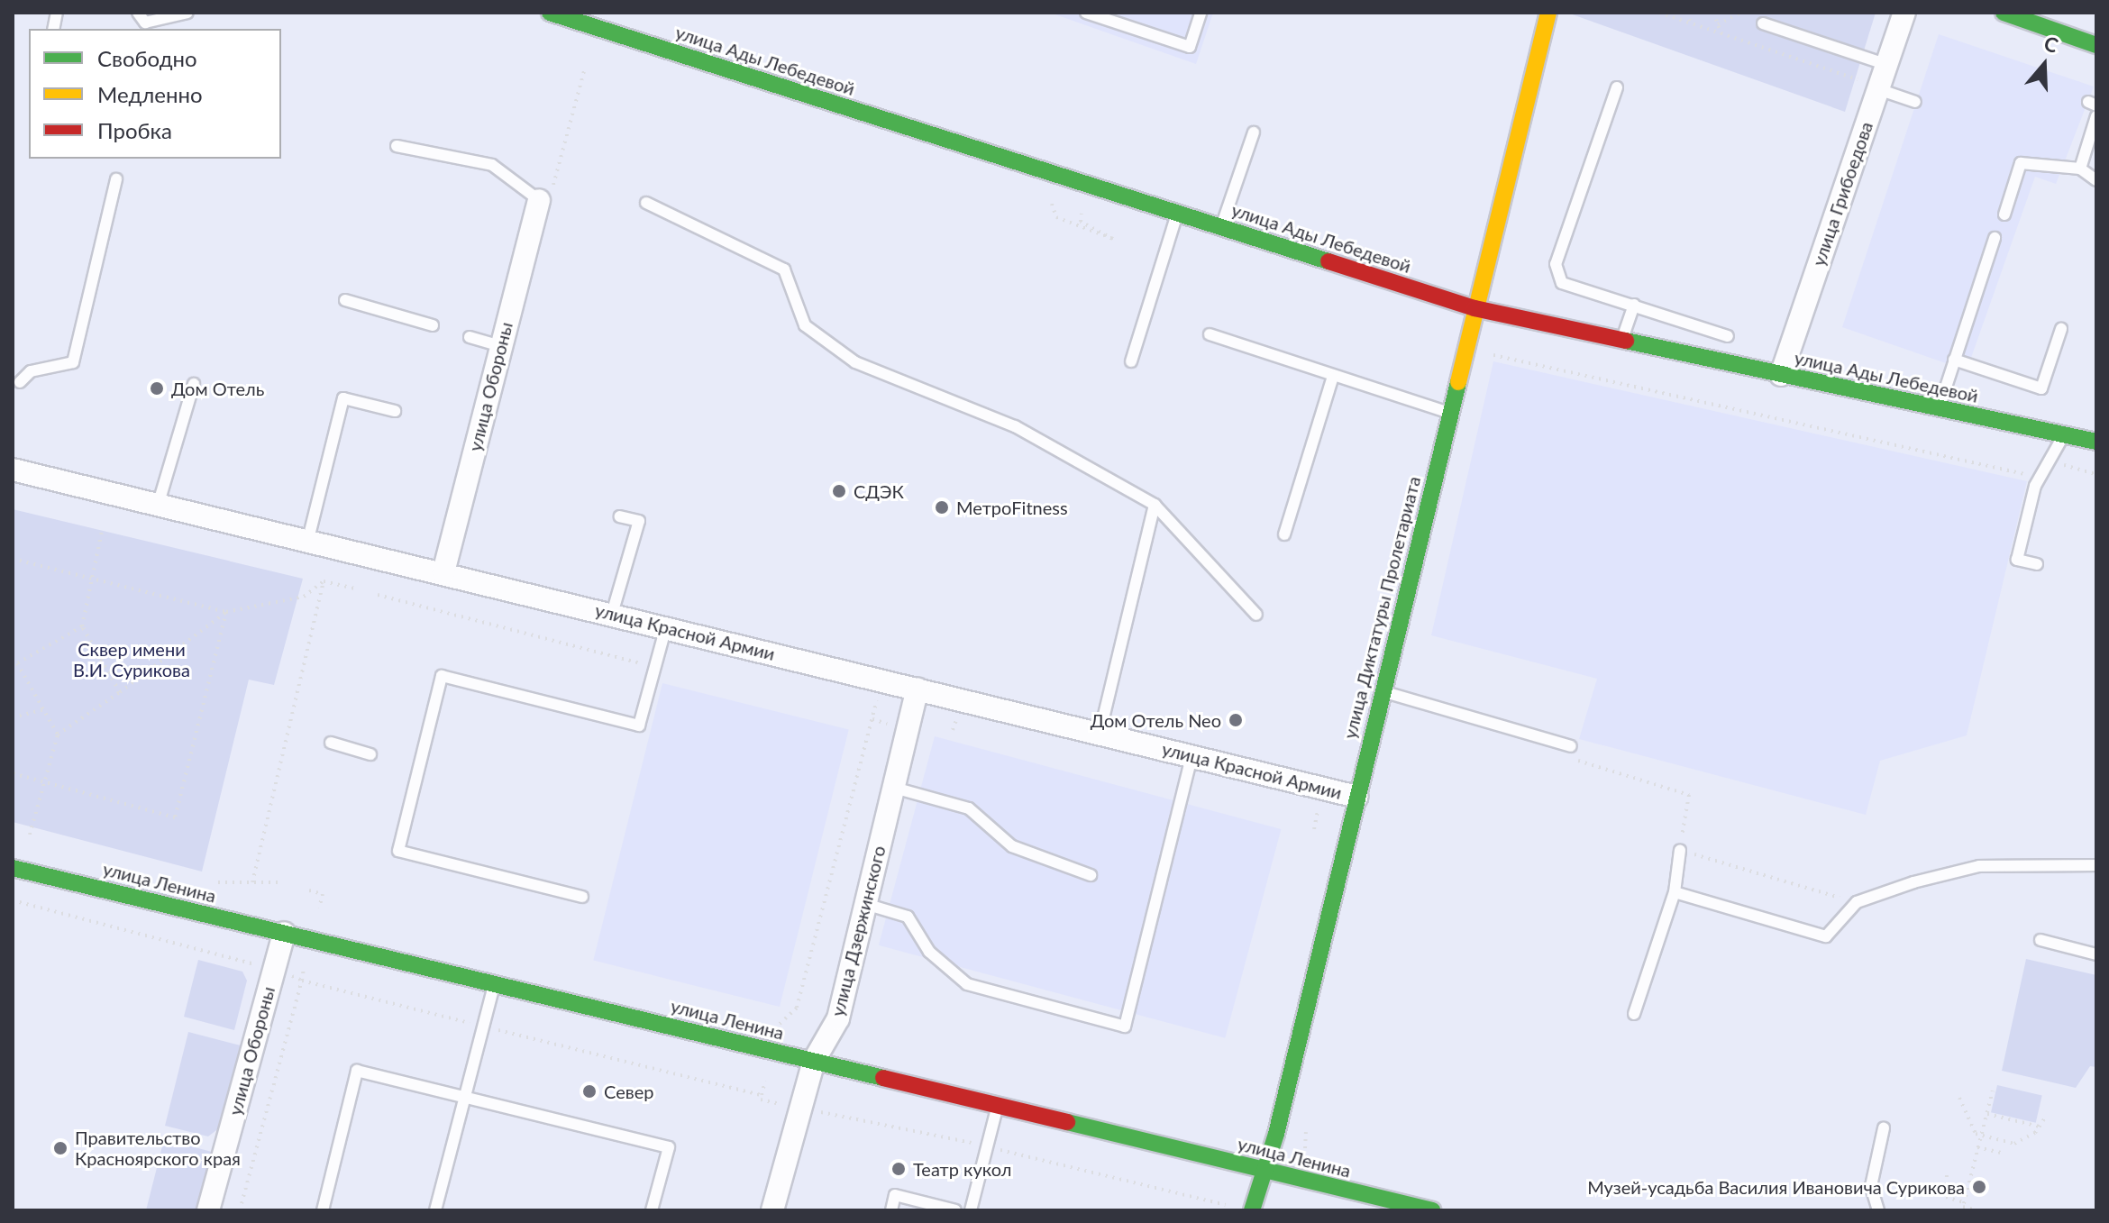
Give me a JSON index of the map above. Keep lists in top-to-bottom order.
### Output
{
  "streets": {
    "main road": ["улица Ады Лебедевой", "улица Диктатуры Пролетариата", "улица Ленина"],
    "street": [
      "улица Грибоедова",
      "улица Обороны",
      "улица Красной Армии",
      "улица Дзержинского"
    ]
  },
  "crossings": [
    ["улица Ады Лебедевой", "улица Грибоедова"],
    ["улица Ады Лебедевой", "улица Диктатуры Пролетариата"],
    ["улица Обороны", "улица Красной Армии"],
    ["улица Обороны", "улица Ленина"],
    ["улица Диктатуры Пролетариата", "улица Красной Армии"],
    ["улица Диктатуры Пролетариата", "улица Ленина"],
    ["улица Красной Армии", "улица Дзержинского"],
    ["улица Ленина", "улица Дзержинского"]
  ],
  "parks": ["Сквер имени В.И. Сурикова"],
  "places": [
    "Дом Отель",
    "СДЭК",
    "МетроFitness",
    "Дом Отель Neo",
    "Север",
    "Правительство Красноярского края",
    "Театр кукол",
    "Музей-усадьба Василия Ивановича Сурикова"
  ],
  "legend": ["Свободно", "Медленно", "Пробка"],
  "north": "top"
}
